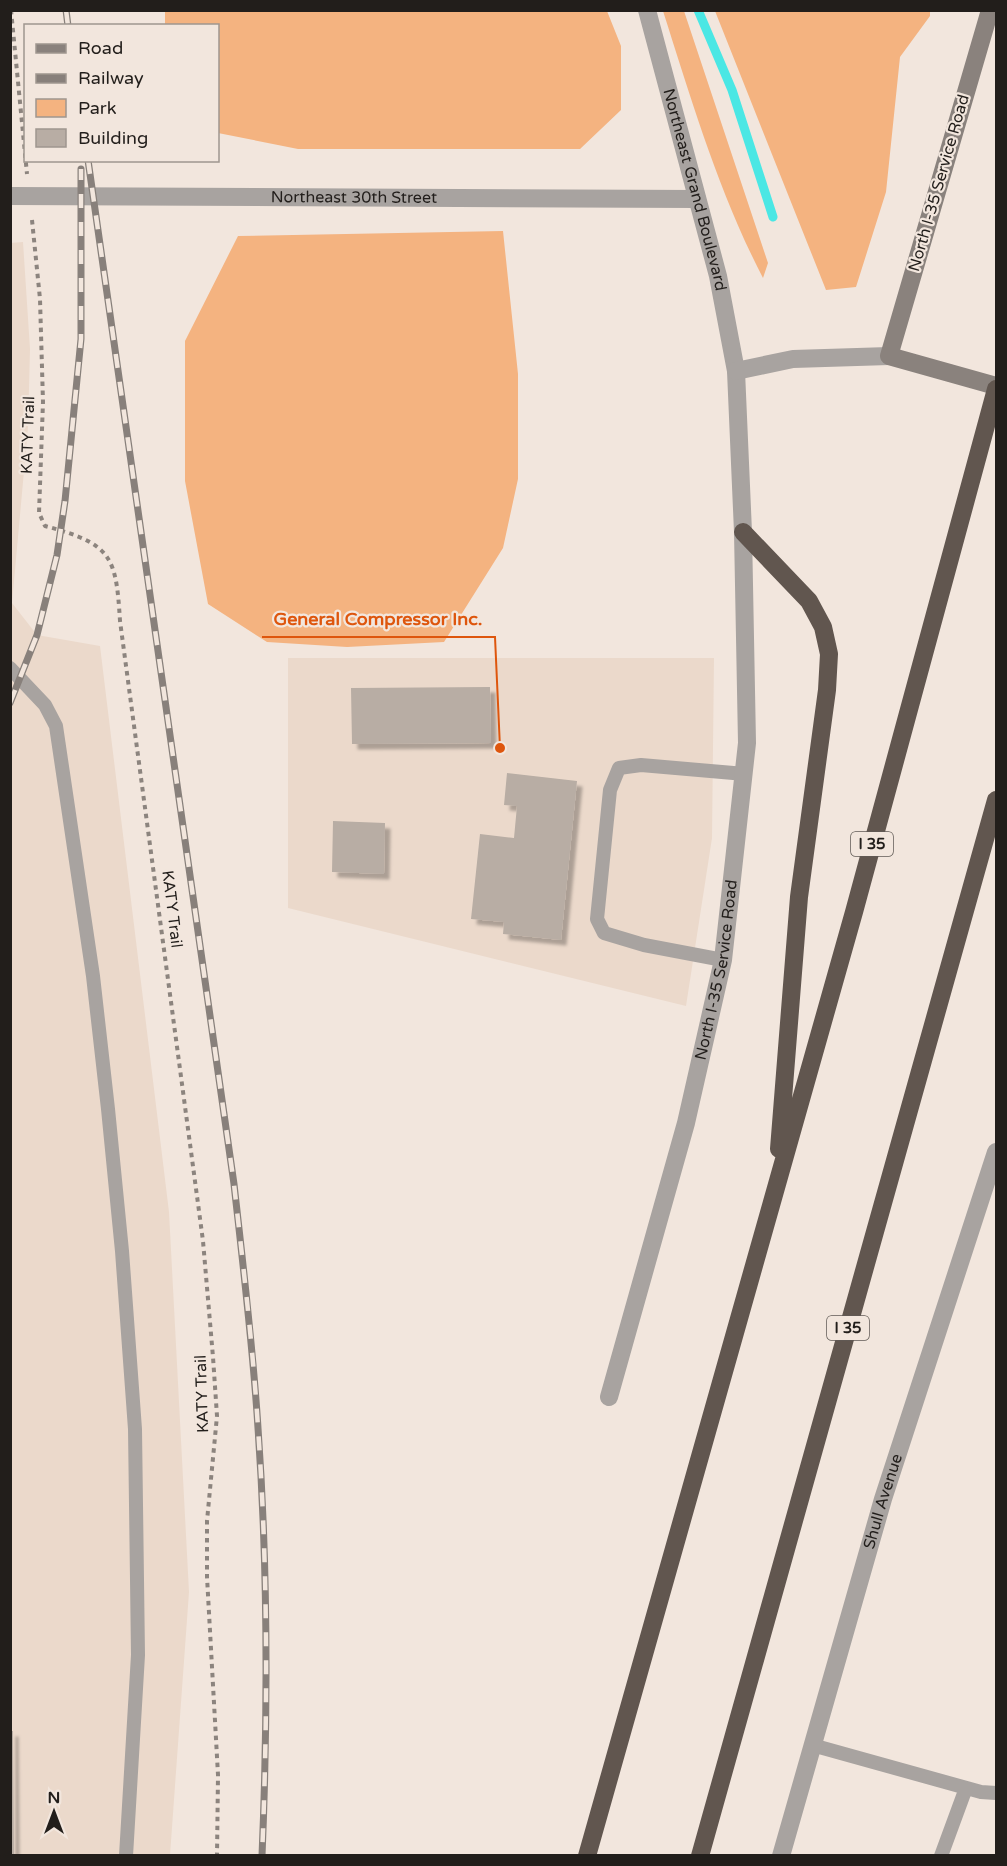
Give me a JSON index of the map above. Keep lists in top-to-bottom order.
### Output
{
  "streets": {
    "highway": ["I 35"],
    "main road": ["North I-35 Service Road"],
    "street": ["Northeast Grand Boulevard", "Northeast 30th Street", "Shull Avenue"],
    "path": ["KATY Trail"]
  },
  "crossings": [
    ["North I-35 Service Road", "Northeast Grand Boulevard"],
    ["Northeast Grand Boulevard", "Northeast 30th Street"],
    ["Northeast 30th Street", "KATY Trail"]
  ],
  "places": ["General Compressor Inc."],
  "legend": [
    "Road",
    "Railway",
    "Park",
    "Building"
  ],
  "north": "top"
}
